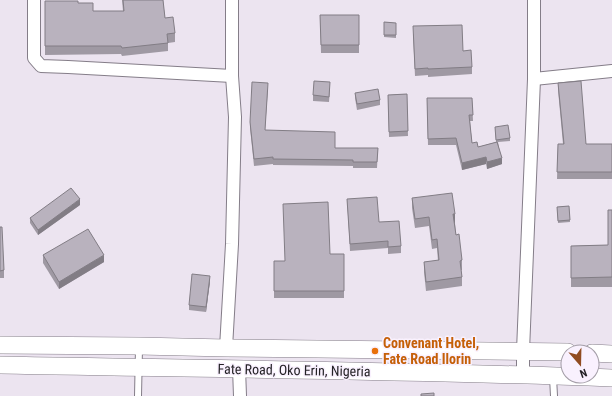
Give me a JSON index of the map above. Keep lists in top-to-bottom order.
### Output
{
  "streets": {
    "street": ["Fate Road, Oko Erin, Nigeria"]
  },
  "places": ["Convenant Hotel, Fate Road Ilorin"],
  "north": "bottom"
}
